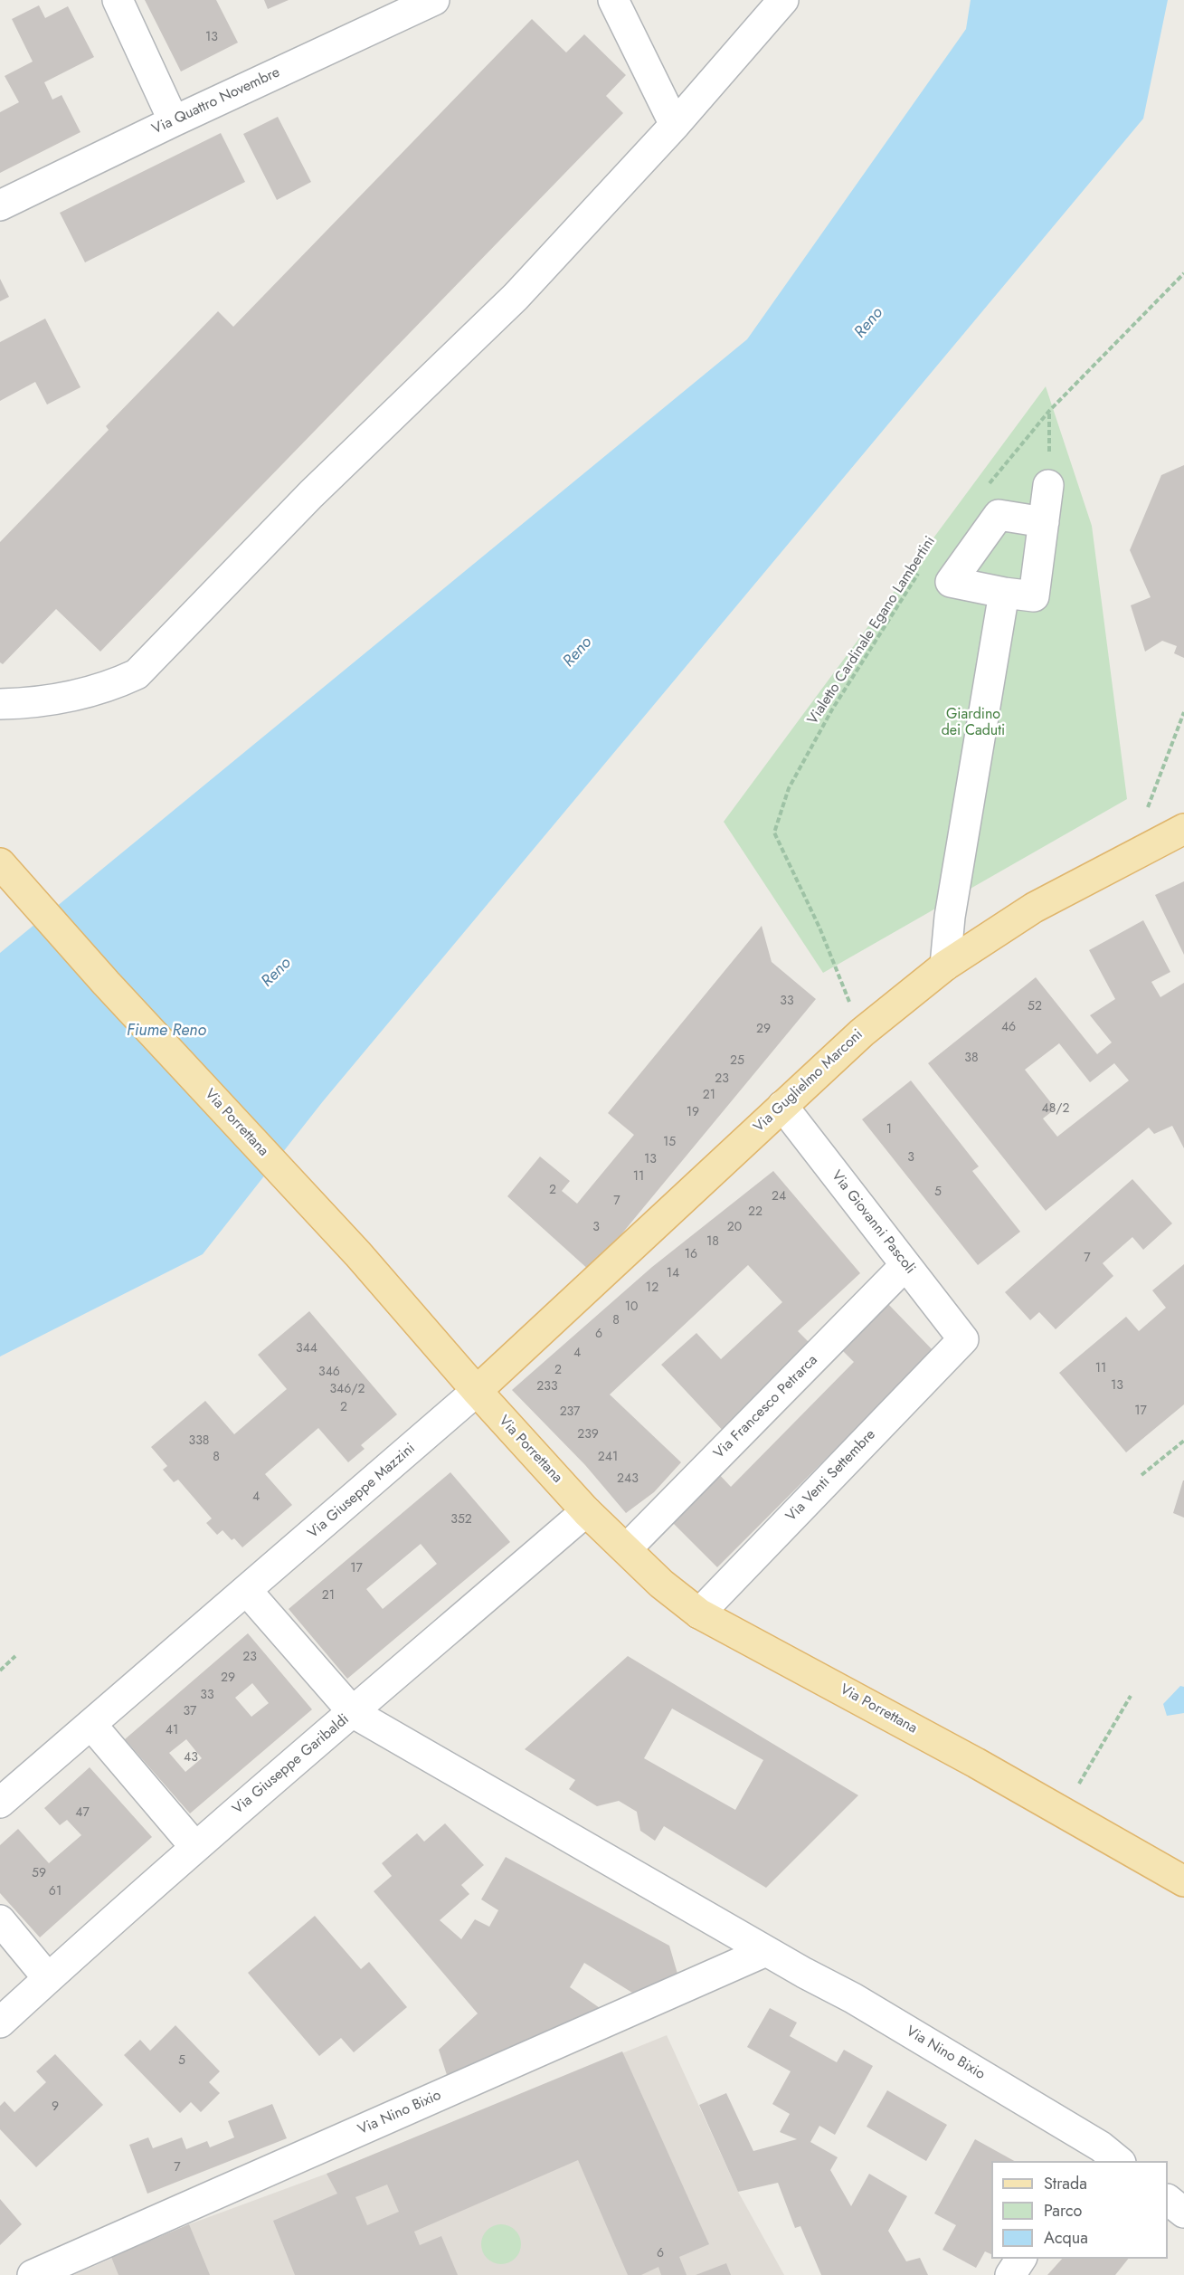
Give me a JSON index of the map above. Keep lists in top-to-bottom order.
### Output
{
  "streets": {
    "main road": ["Via Guglielmo Marconi", "Via Porrettana"],
    "street": [
      "Via Quattro Novembre",
      "Via Giovanni Pascoli",
      "Via Francesco Petrarca",
      "Via Venti Settembre",
      "Via Giuseppe Mazzini",
      "Via Giuseppe Garibaldi",
      "Via Nino Bixio"
    ],
    "path": ["Vialetto Cardinale Egano Lambertini"]
  },
  "crossings": [
    ["Vialetto Cardinale Egano Lambertini", "Via Guglielmo Marconi"],
    ["Via Guglielmo Marconi", "Via Porrettana"],
    ["Via Guglielmo Marconi", "Via Giovanni Pascoli"],
    ["Via Guglielmo Marconi", "Via Giuseppe Mazzini"],
    ["Via Porrettana", "Via Francesco Petrarca"],
    ["Via Porrettana", "Via Venti Settembre"],
    ["Via Porrettana", "Via Giuseppe Mazzini"],
    ["Via Porrettana", "Via Giuseppe Garibaldi"],
    ["Via Giovanni Pascoli", "Via Francesco Petrarca"],
    ["Via Giovanni Pascoli", "Via Venti Settembre"],
    ["Via Giuseppe Garibaldi", "Via Nino Bixio"]
  ],
  "water": ["Reno", "Fiume Reno"],
  "parks": ["Giardino dei Caduti"],
  "house_numbers": [
    "13",
    "33",
    "52",
    "46",
    "29",
    "38",
    "25",
    "23",
    "21",
    "48/2",
    "19",
    "1",
    "15",
    "3",
    "13",
    "11",
    "2",
    "5",
    "24",
    "7",
    "22",
    "3",
    "20",
    "18",
    "16",
    "7",
    "14",
    "12",
    "10",
    "8",
    "6",
    "344",
    "4",
    "11",
    "2",
    "346",
    "13",
    "233",
    "346/2",
    "2",
    "17",
    "237",
    "239",
    "338",
    "8",
    "241",
    "243",
    "4",
    "352",
    "17",
    "21",
    "23",
    "29",
    "33",
    "37",
    "41",
    "43",
    "47",
    "59",
    "61",
    "5",
    "9",
    "7",
    "6"
  ],
  "legend": ["Strada", "Parco", "Acqua"]
}
